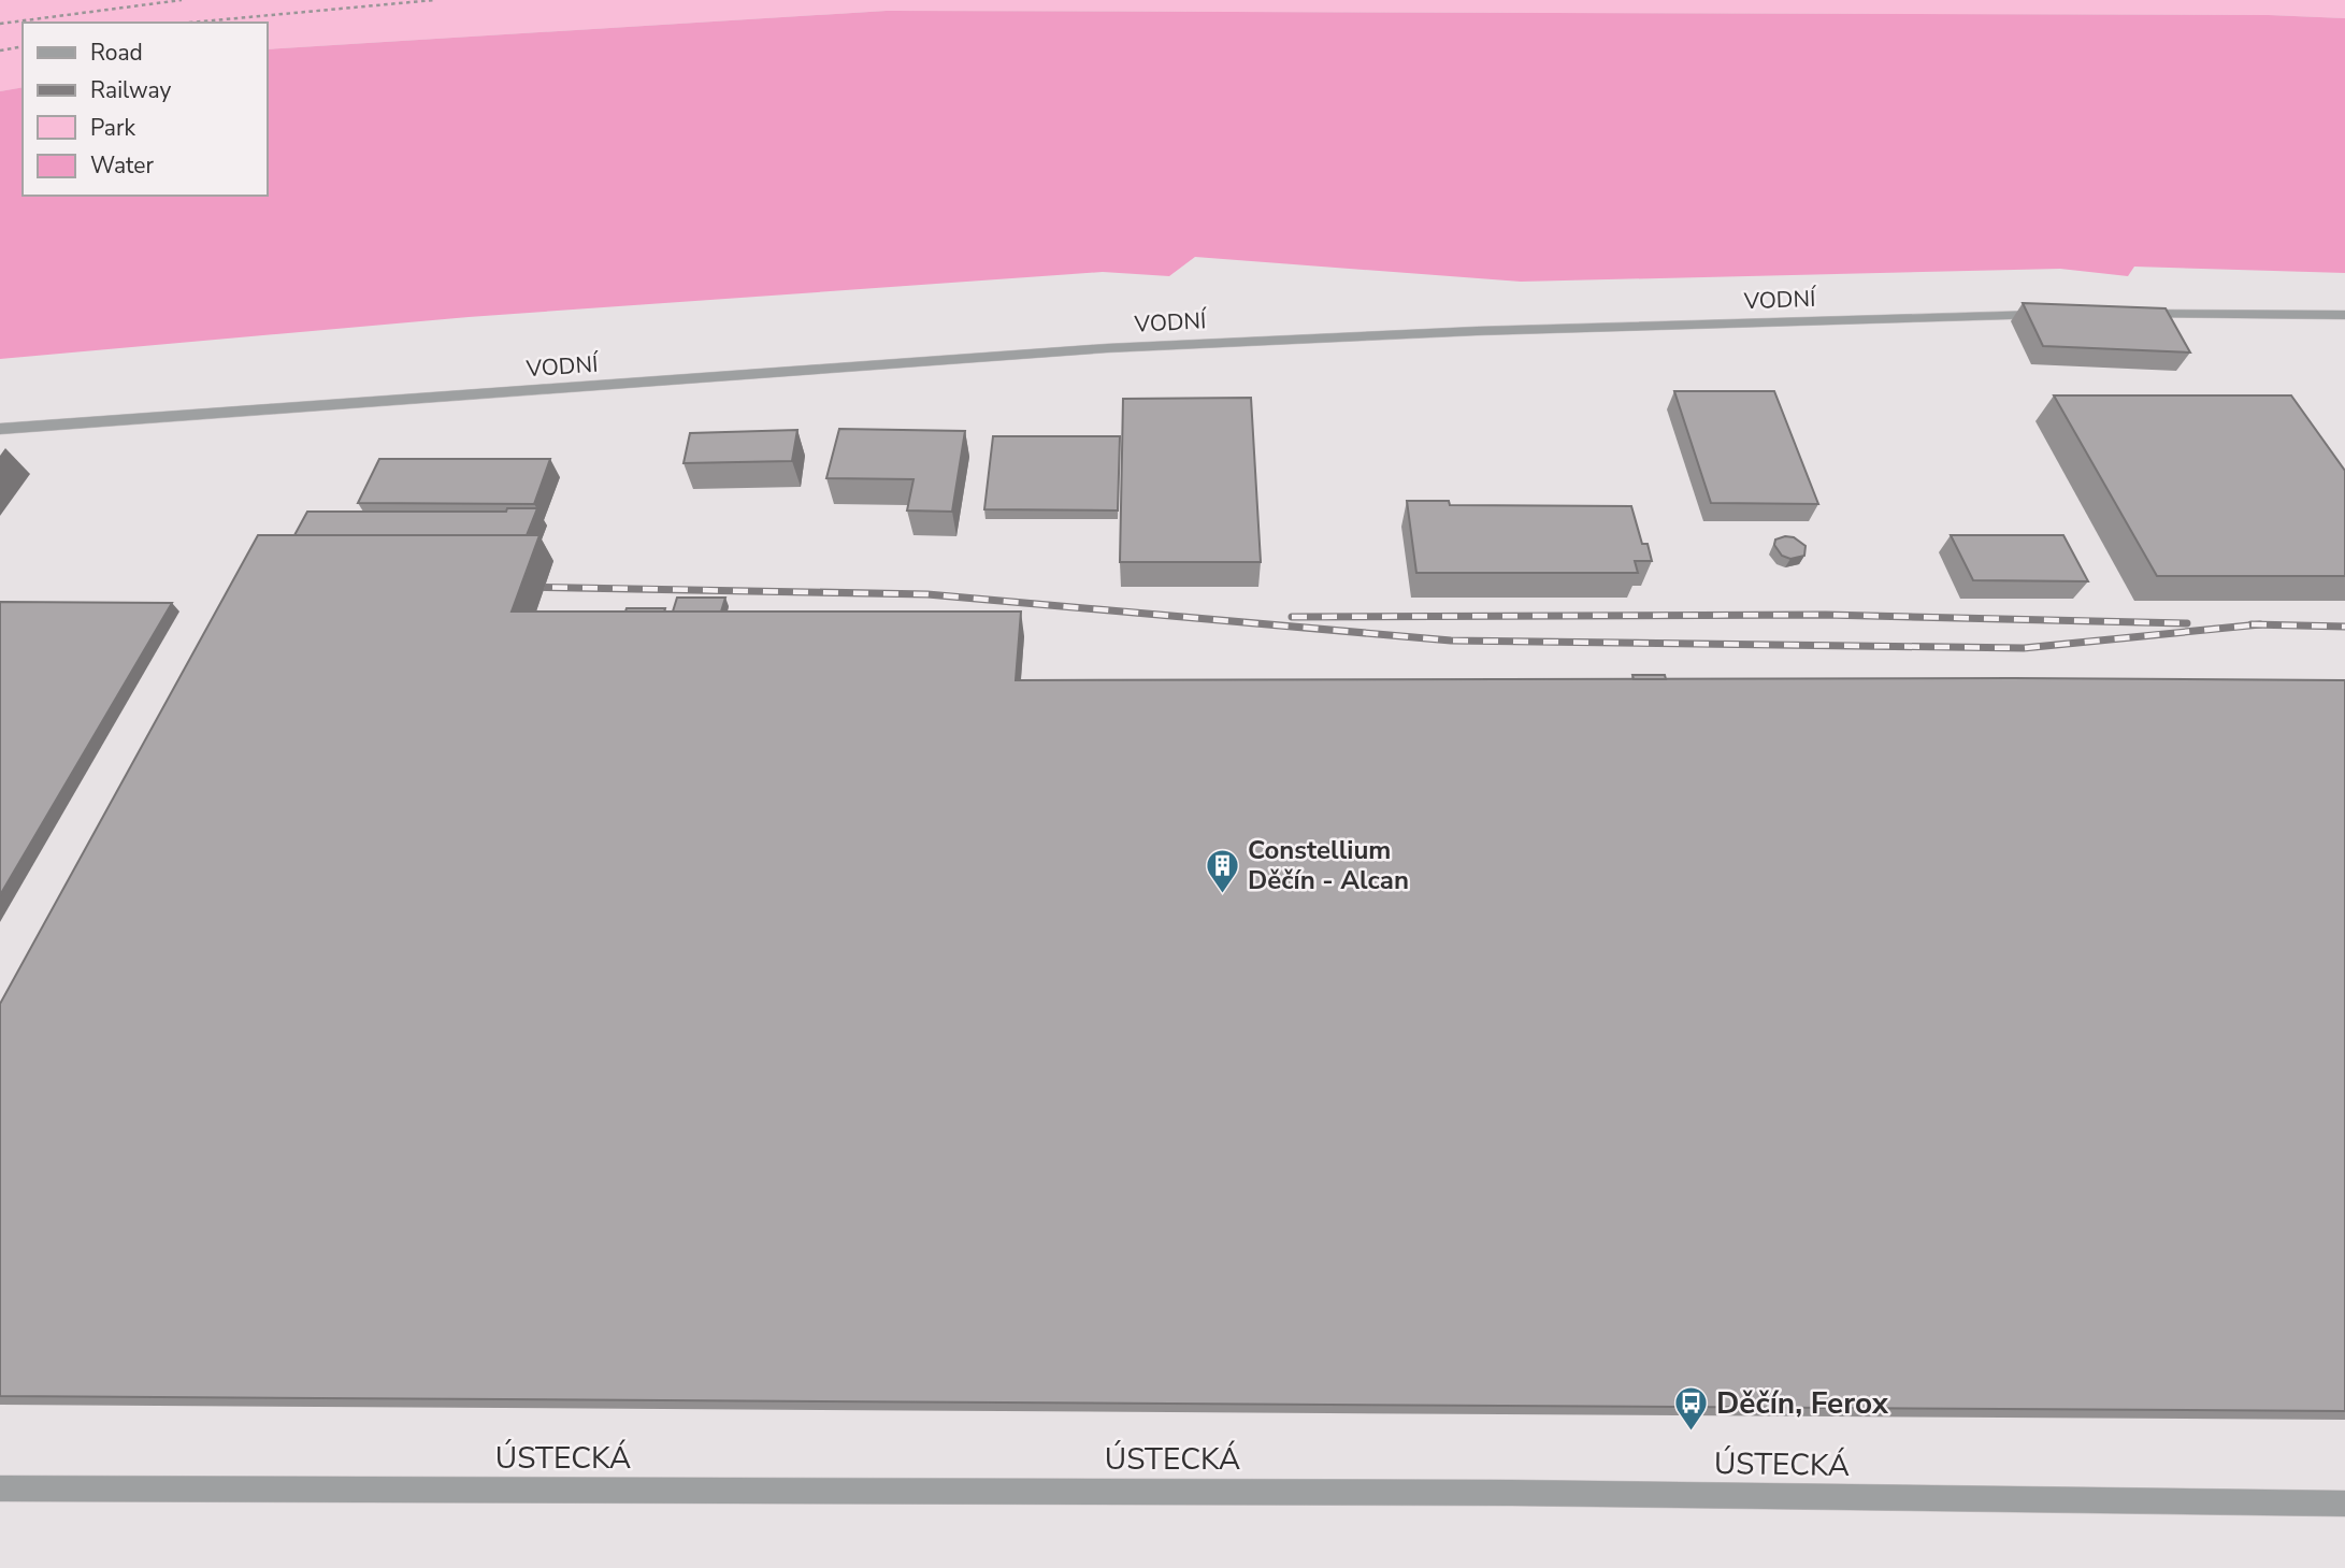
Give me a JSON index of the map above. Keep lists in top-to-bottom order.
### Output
{
  "streets": {
    "street": ["VODNÍ", "ÚSTECKÁ"]
  },
  "places": {
    "building": ["Constellium Děčín - Alcan"],
    "bus stop": ["Děčín, Ferox"]
  },
  "legend": [
    "Road",
    "Railway",
    "Park",
    "Water"
  ]
}
